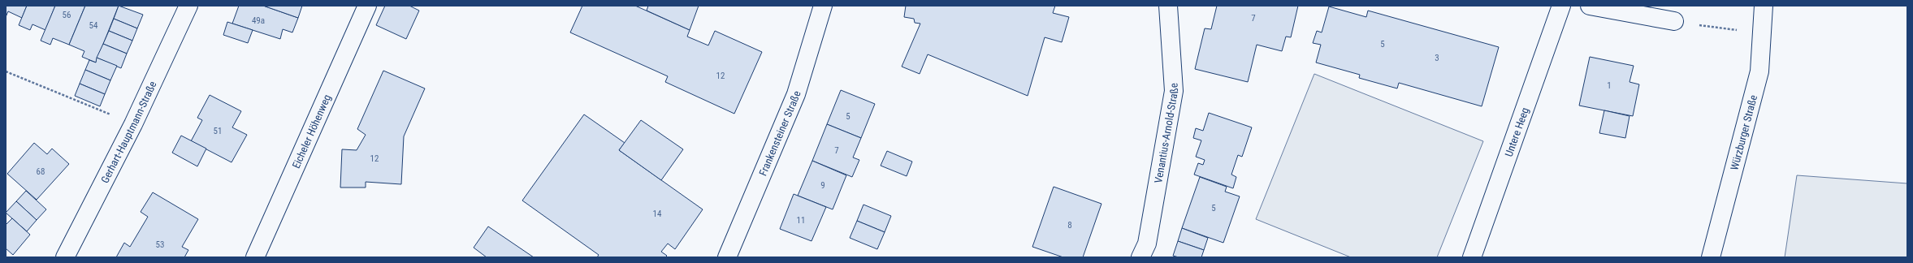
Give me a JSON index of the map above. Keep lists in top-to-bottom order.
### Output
{
  "streets": {
    "street": [
      "Eicheler Höhenweg",
      "Untere Heeg",
      "Gerhart-Hauptmann-Straße",
      "Venantius-Arnold-Straße",
      "Würzburger Straße",
      "Frankensteiner Straße"
    ]
  },
  "house_numbers": [
    "56",
    "7",
    "49a",
    "54",
    "5",
    "3",
    "12",
    "1",
    "5",
    "51",
    "7",
    "12",
    "68",
    "9",
    "5",
    "14",
    "11",
    "8",
    "53"
  ]
}
